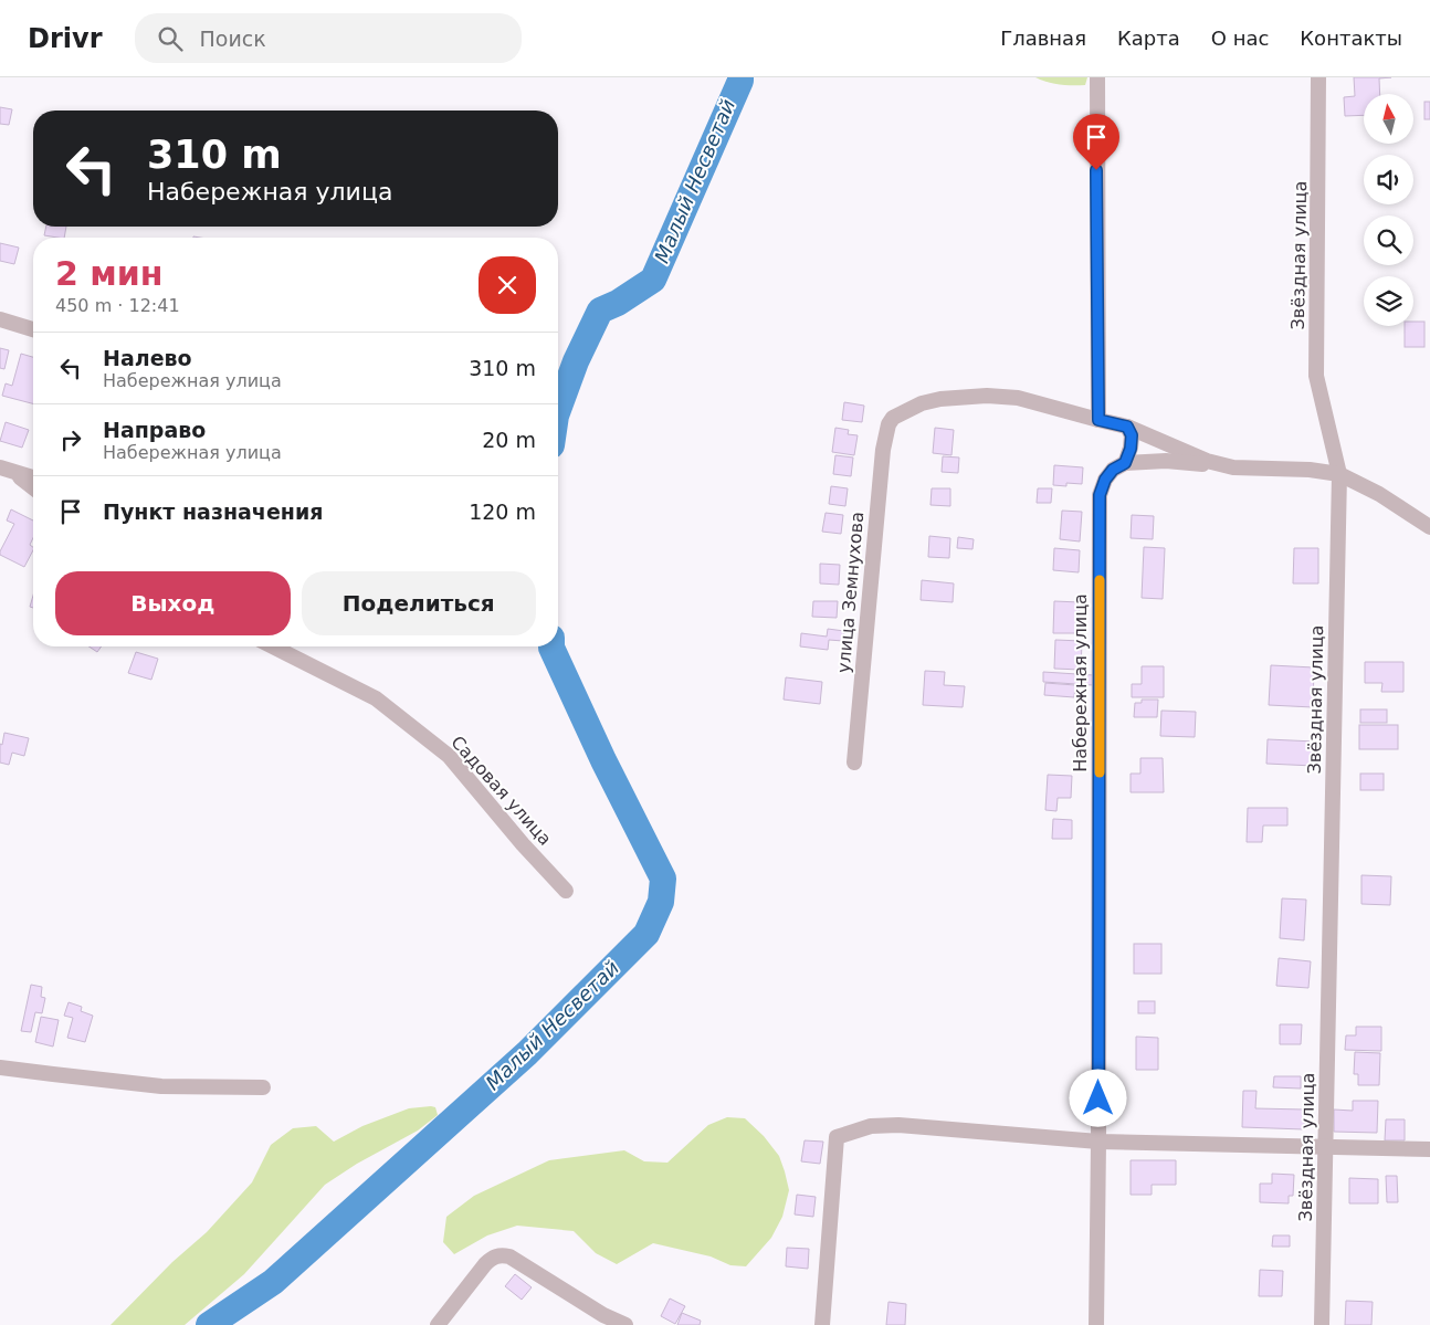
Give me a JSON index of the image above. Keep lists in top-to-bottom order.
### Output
{
  "streets": {
    "street": [
      "Звёздная улица",
      "улица Земнухова",
      "Набережная улица",
      "Садовая улица"
    ]
  },
  "water": ["Малый Несветай"],
  "north": "top",
  "page": {
    "header": "Drivr",
    "search": "Поиск",
    "nav": [
      "Главная",
      "Карта",
      "О нас",
      "Контакты"
    ],
    "turn": ["310 m", "Набережная улица"],
    "heading": ["2 мин", "450 m · 12:41"],
    "list": [
      {
        "name": "Налево",
        "note": "Набережная улица",
        "value": "310 m"
      },
      {
        "name": "Направо",
        "note": "Набережная улица",
        "value": "20 m"
      },
      {
        "name": "Пункт назначения",
        "value": "120 m"
      }
    ],
    "buttons": ["Выход", "Поделиться"]
  }
}
